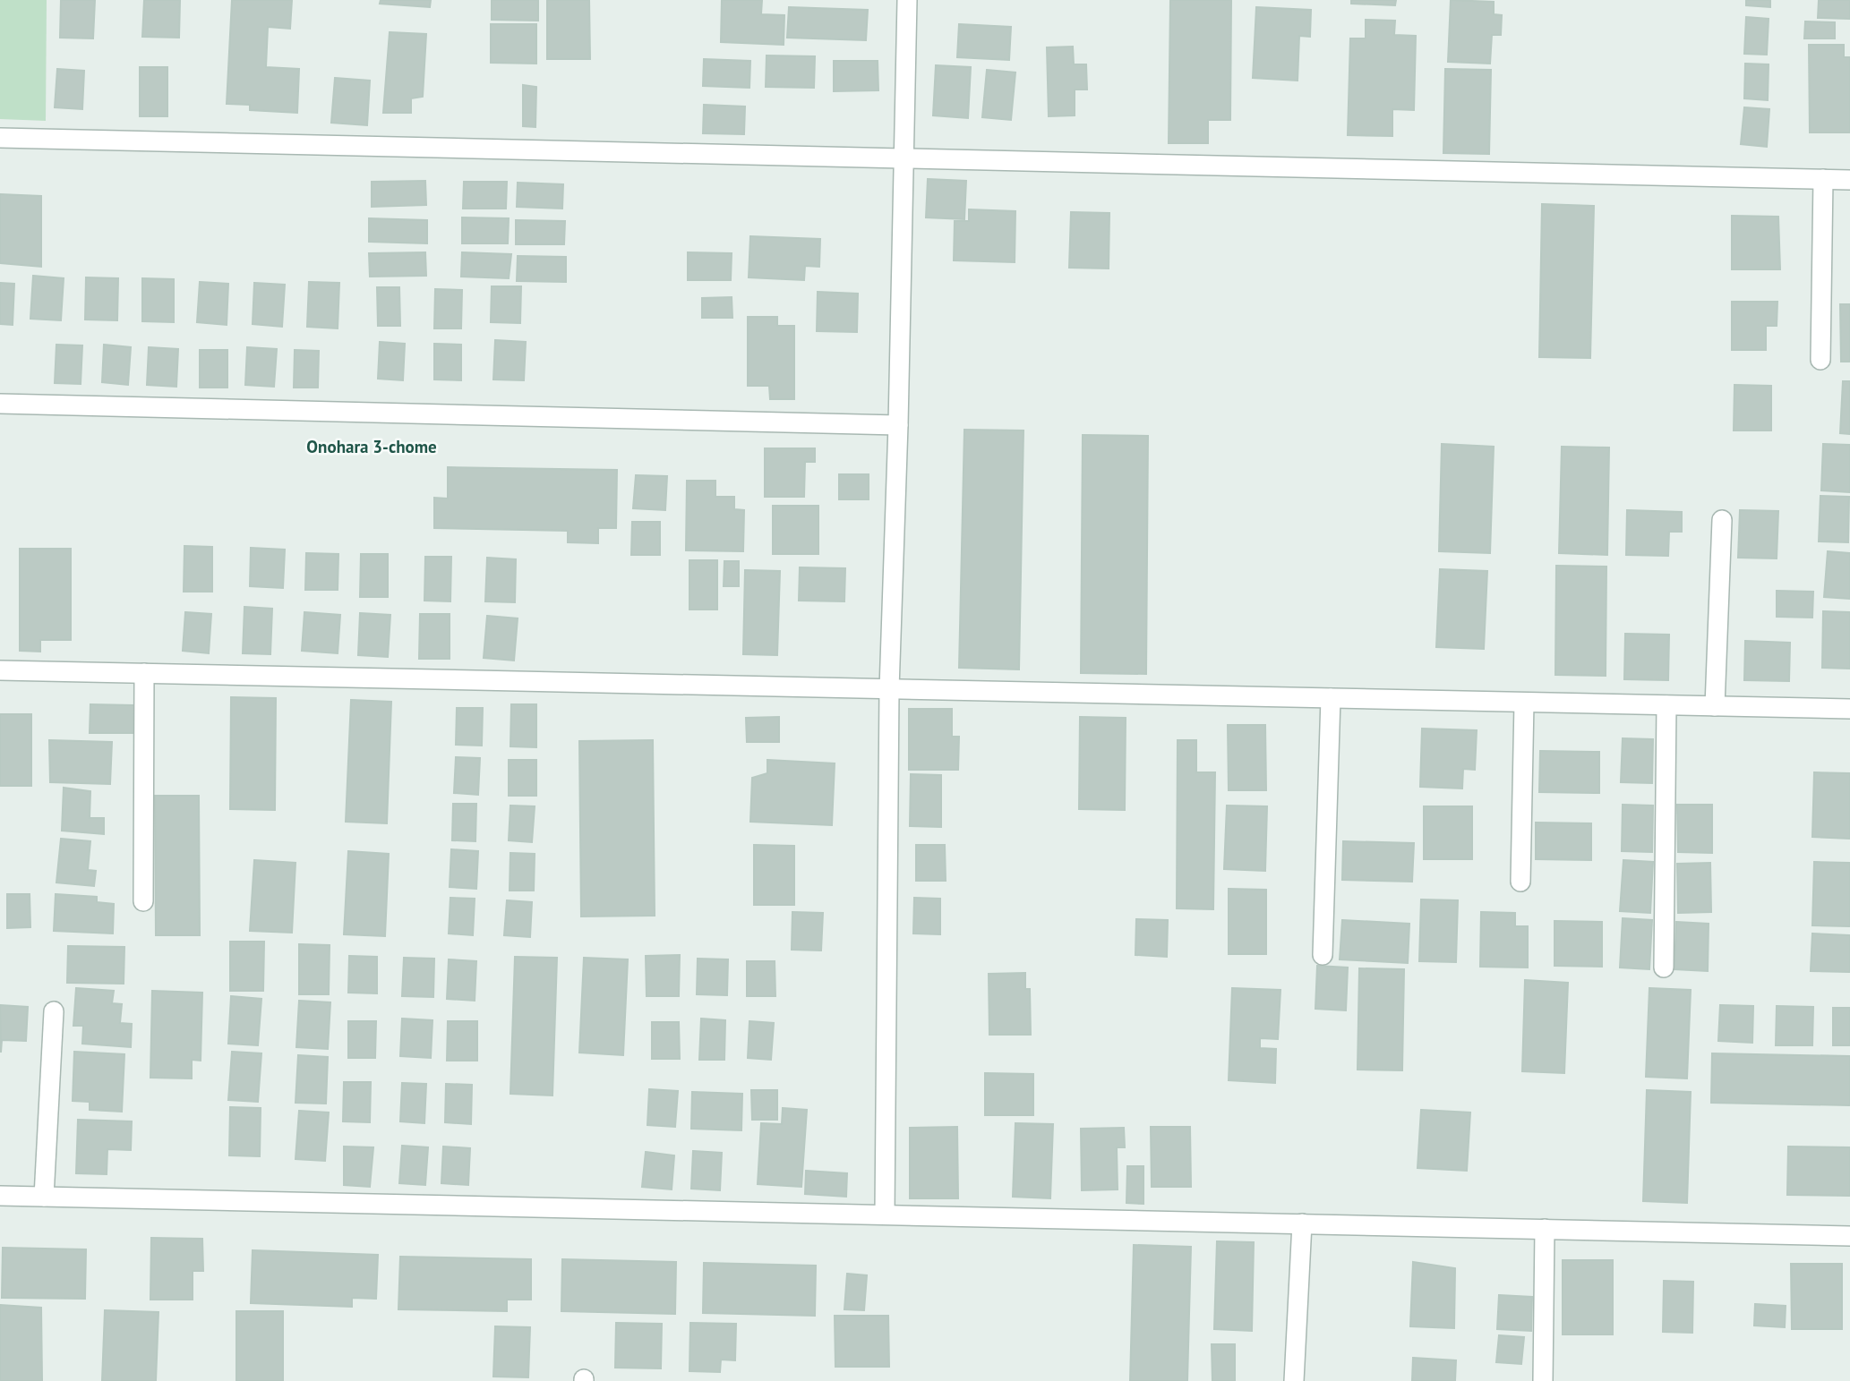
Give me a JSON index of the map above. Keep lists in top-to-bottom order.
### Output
{
  "districts": ["Onohara 3-chome"]
}
